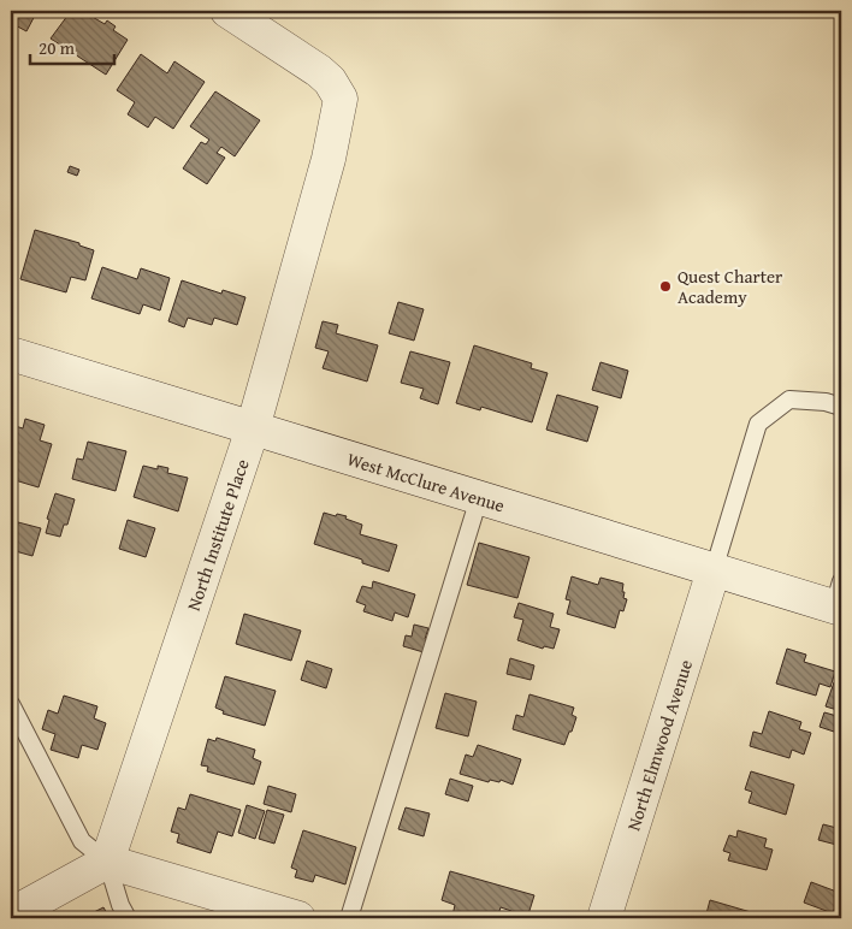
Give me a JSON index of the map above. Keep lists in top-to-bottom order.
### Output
{
  "streets": {
    "street": ["West McClure Avenue", "North Institute Place", "North Elmwood Avenue"]
  },
  "crossings": [
    ["West McClure Avenue", "North Institute Place"],
    ["West McClure Avenue", "North Elmwood Avenue"]
  ],
  "places": ["Quest Charter Academy"],
  "scale_bar": "20 m"
}
